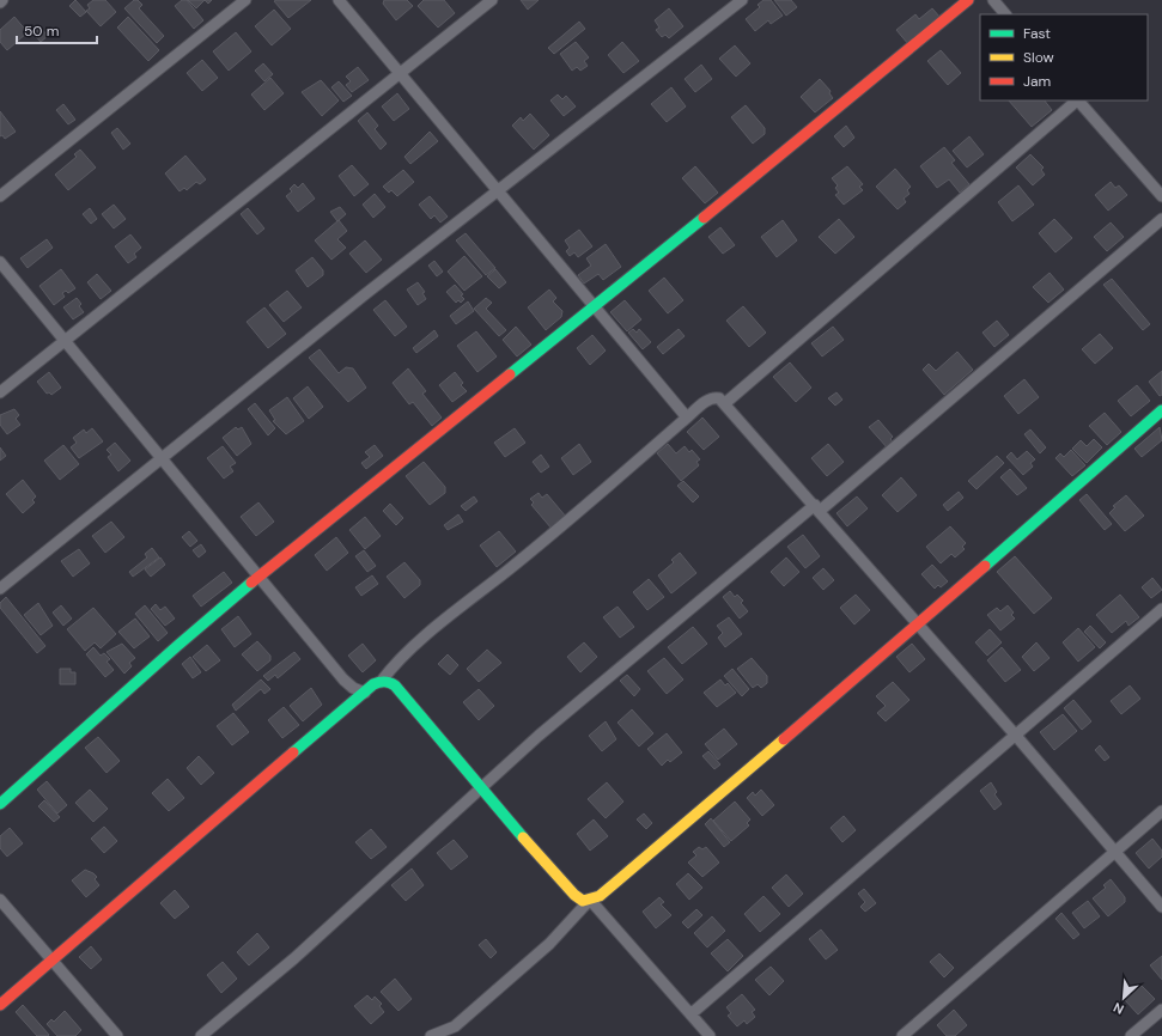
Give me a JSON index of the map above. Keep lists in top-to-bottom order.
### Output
{
  "legend": ["Fast", "Slow", "Jam"],
  "scale_bar": "50 m",
  "north": "bottom left"
}
